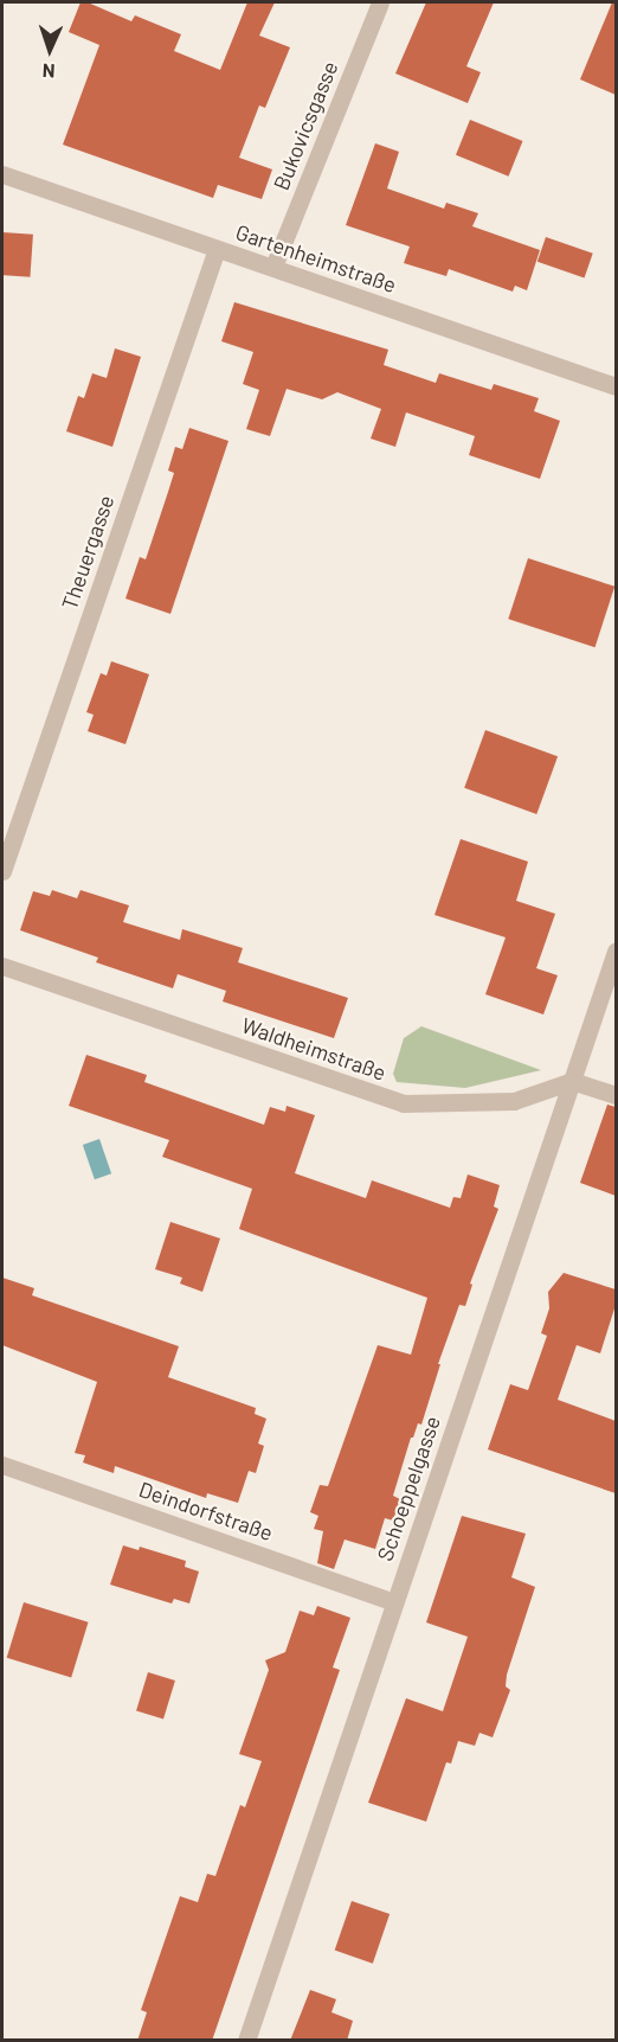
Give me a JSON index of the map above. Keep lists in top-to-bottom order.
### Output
{
  "streets": {
    "street": [
      "Bukovicsgasse",
      "Gartenheimstraße",
      "Theuergasse",
      "Waldheimstraße",
      "Schoeppelgasse",
      "Deindorfstraße"
    ]
  },
  "crossings": [
    ["Bukovicsgasse", "Gartenheimstraße"],
    ["Gartenheimstraße", "Theuergasse"],
    ["Waldheimstraße", "Schoeppelgasse"],
    ["Schoeppelgasse", "Deindorfstraße"]
  ],
  "north": "bottom"
}
